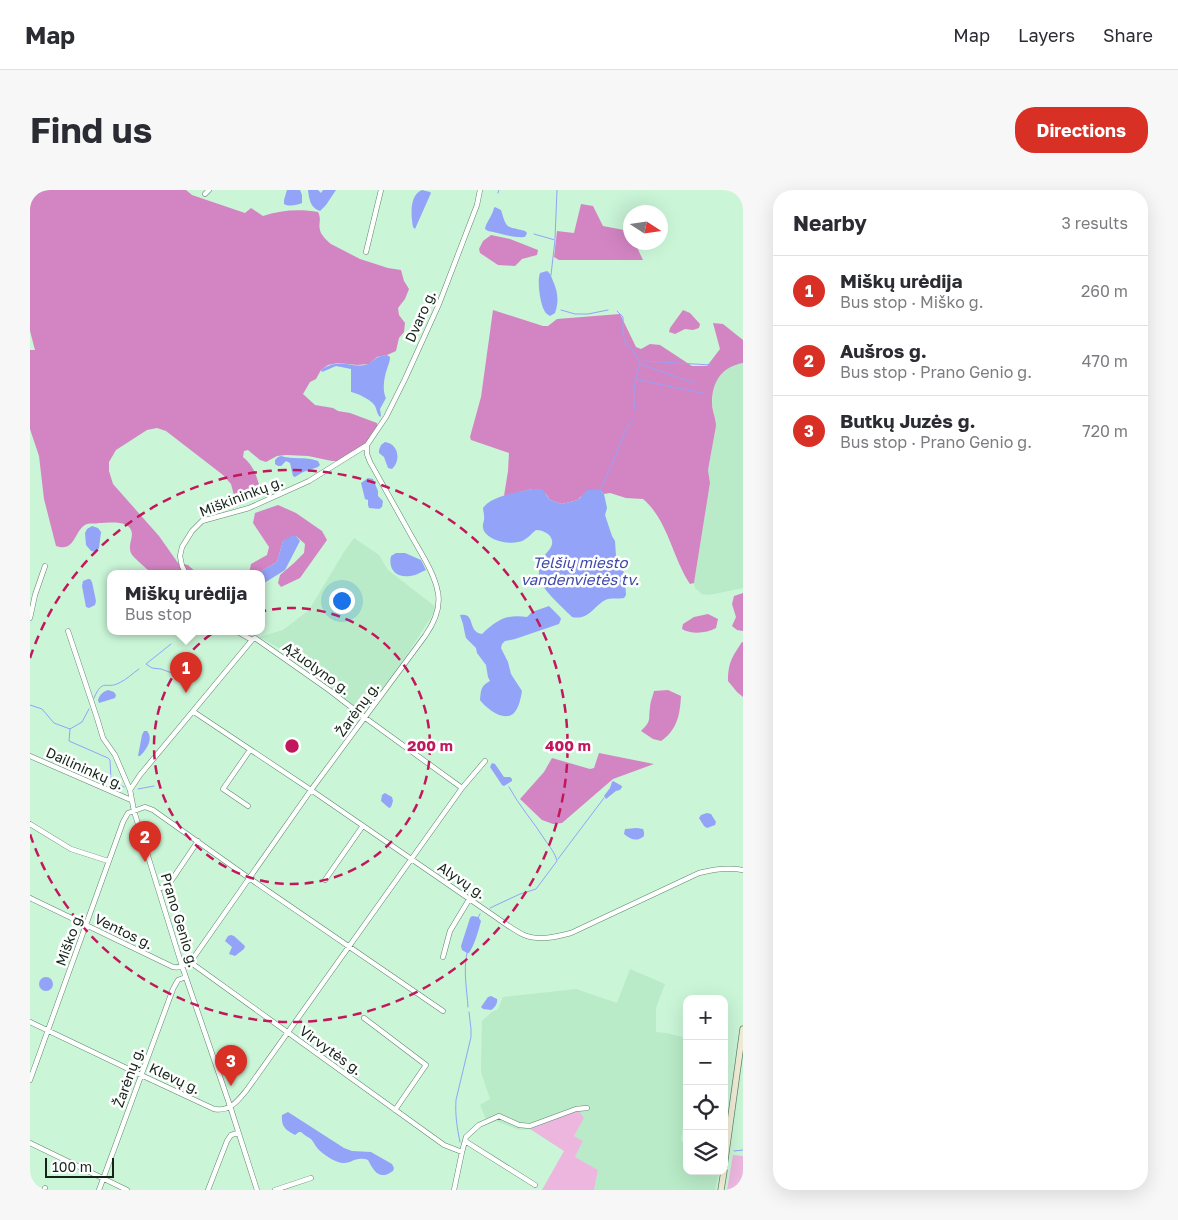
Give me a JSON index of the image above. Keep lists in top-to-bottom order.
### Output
{
  "streets": {
    "street": [
      "Dvaro g.",
      "Miškininkų g.",
      "Ąžuolyno g.",
      "Žarėnų g.",
      "Dailininkų g.",
      "Alyvų g.",
      "Prano Genio g.",
      "Ventos g.",
      "Miško g.",
      "Virvytės g.",
      "Klevų g."
    ]
  },
  "crossings": [
    ["Dvaro g.", "Miškininkų g."],
    ["Dvaro g.", "Žarėnų g."],
    ["Miškininkų g.", "Žarėnų g."],
    ["Ąžuolyno g.", "Žarėnų g."],
    ["Žarėnų g.", "Alyvų g."],
    ["Žarėnų g.", "Prano Genio g."],
    ["Žarėnų g.", "Ventos g."],
    ["Žarėnų g.", "Virvytės g."],
    ["Žarėnų g.", "Klevų g."],
    ["Dailininkų g.", "Prano Genio g."],
    ["Prano Genio g.", "Ventos g."],
    ["Prano Genio g.", "Miško g."],
    ["Prano Genio g.", "Klevų g."],
    ["Ventos g.", "Miško g."],
    ["Miško g.", "Klevų g."]
  ],
  "water": ["Telšių miesto vandenvietės tv."],
  "scale_bar": "100 m",
  "north": "right",
  "page": {
    "header": "Map",
    "nav": ["Map", "Layers", "Share"],
    "buttons": "Directions",
    "title": "Find us",
    "heading": ["Nearby", "3 results"],
    "list": [
      {
        "mark": "1",
        "name": "Miškų urėdija",
        "note": "Bus stop · Miško g.",
        "value": "260 m"
      },
      {
        "mark": "2",
        "name": "Aušros g.",
        "note": "Bus stop · Prano Genio g.",
        "value": "470 m"
      },
      {
        "mark": "3",
        "name": "Butkų Juzės g.",
        "note": "Bus stop · Prano Genio g.",
        "value": "720 m"
      }
    ],
    "popup": ["Miškų urėdija", "Bus stop"],
    "pins": ["1", "2", "3"],
    "map_buttons": ["+", "−"],
    "scale": "100 m"
  },
  "rings": ["200 m", "400 m"]
}
